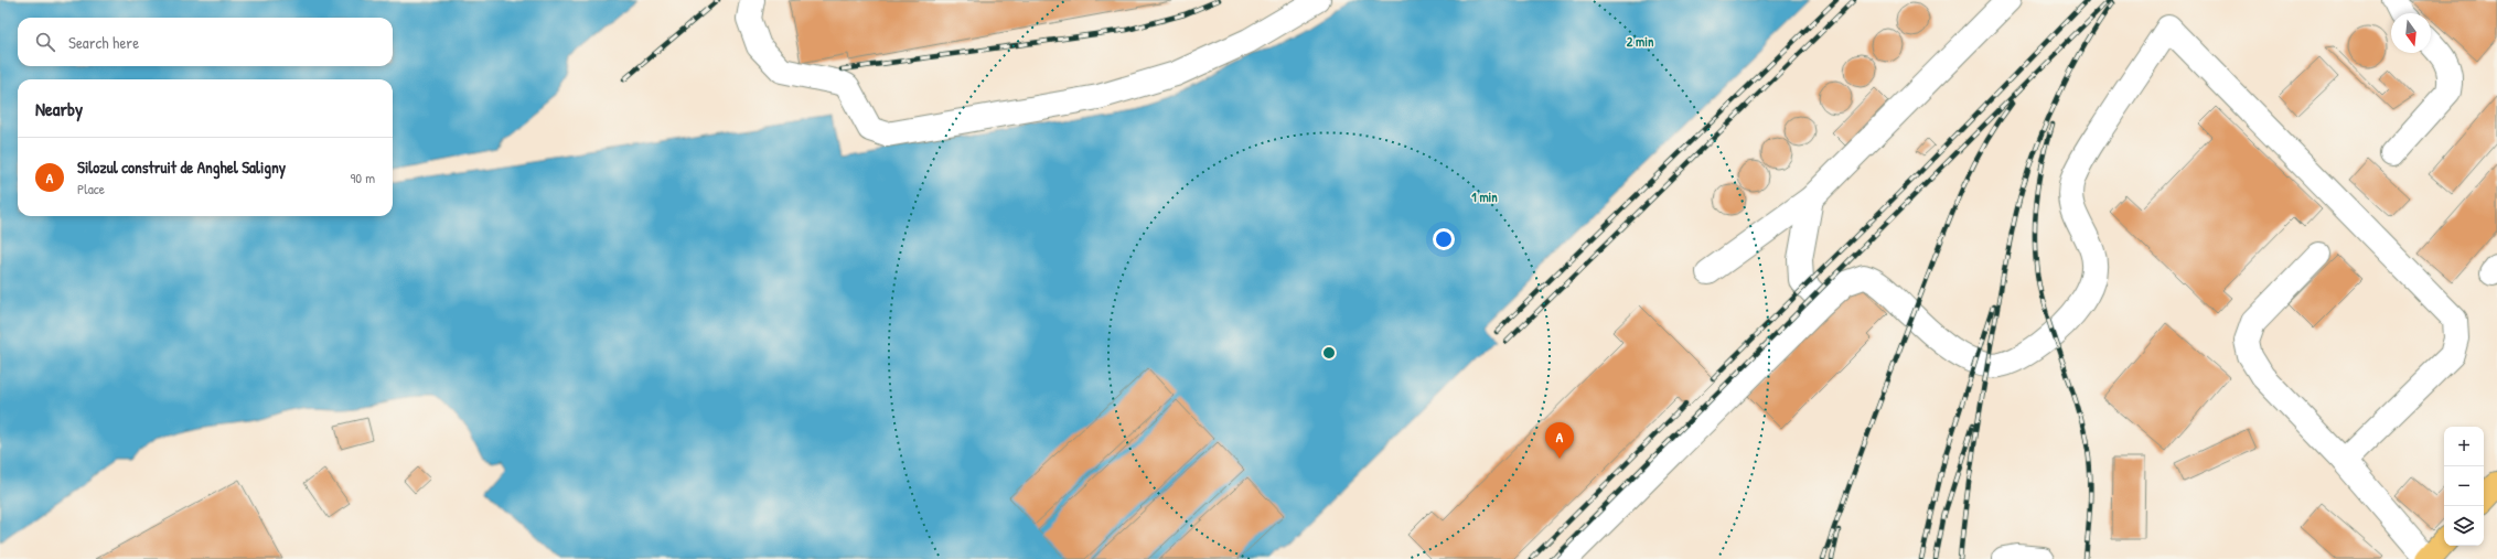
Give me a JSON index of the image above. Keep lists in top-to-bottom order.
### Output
{
  "north": "bottom",
  "page": {
    "search": "Search here",
    "heading": "Nearby",
    "list": [
      {
        "mark": "A",
        "name": "Silozul construit de Anghel Saligny",
        "note": "Place",
        "value": "90 m"
      }
    ],
    "pins": "A",
    "map_buttons": ["+", "−"]
  },
  "rings": ["2 min", "1 min"]
}
